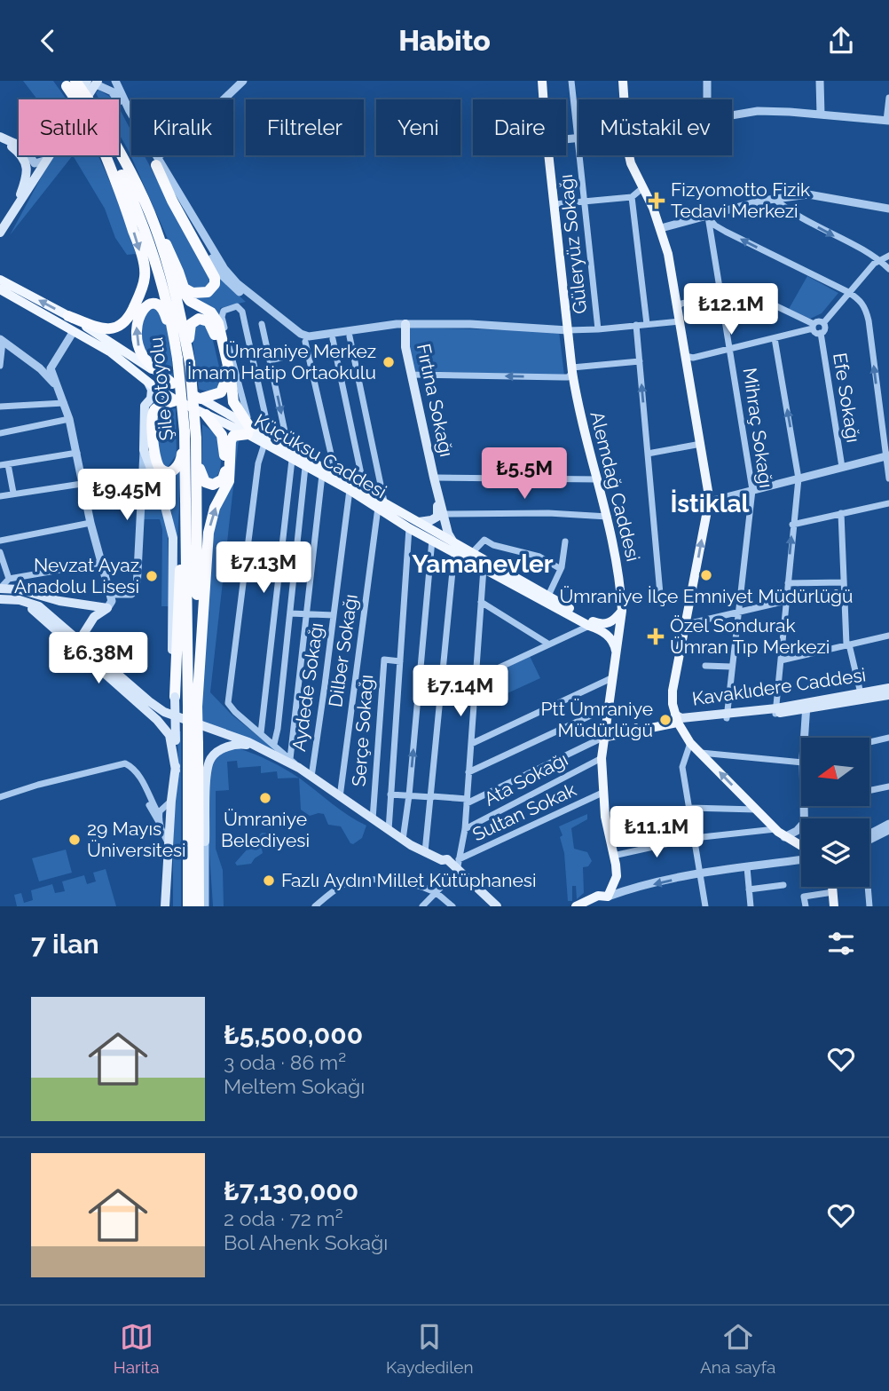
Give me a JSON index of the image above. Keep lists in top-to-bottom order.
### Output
{
  "streets": {
    "highway": ["Şile Otoyolu"],
    "main road": [
      "Fırtına Sokağı",
      "Küçüksu Caddesi",
      "Alemdağ Caddesi",
      "Kavaklıdere Caddesi"
    ],
    "street": [
      "Güleryüz Sokağı",
      "Efe Sokağı",
      "Mihraç Sokağı",
      "Dilber Sokağı",
      "Aydede Sokağı",
      "Serçe Sokağı",
      "Ata Sokağı",
      "Sultan Sokak"
    ]
  },
  "crossings": [
    ["Efe Sokağı", "Mihraç Sokağı"],
    ["Fırtına Sokağı", "Küçüksu Caddesi"],
    ["Mihraç Sokağı", "Kavaklıdere Caddesi"],
    ["Küçüksu Caddesi", "Alemdağ Caddesi"],
    ["Küçüksu Caddesi", "Dilber Sokağı"],
    ["Küçüksu Caddesi", "Aydede Sokağı"],
    ["Alemdağ Caddesi", "Ata Sokağı"],
    ["Alemdağ Caddesi", "Sultan Sokak"]
  ],
  "districts": ["İstiklal", "Yamanevler"],
  "places": {
    "health": ["Fizyomotto Fizik Tedavi Merkezi", "Özel Sondurak Ümran Tıp Merkezi"],
    "other": [
      "Ümraniye Merkez İmam Hatip Ortaokulu",
      "Ümraniye İlçe Emniyet Müdürlüğü",
      "Nevzat Ayaz Anadolu Lisesi",
      "Ptt Ümraniye Müdürlüğü",
      "Ümraniye Belediyesi",
      "29 Mayıs Üniversitesi",
      "Fazlı Aydın Millet Kütüphanesi"
    ]
  },
  "north": "left",
  "page": {
    "header": "Habito",
    "chip": [
      "Satılık",
      "Kiralık",
      "Filtreler",
      "Yeni",
      "Daire",
      "Müstakil ev"
    ],
    "price": [
      "₺12.1M",
      "₺5.5M",
      "₺9.45M",
      "₺7.13M",
      "₺6.38M",
      "₺7.14M",
      "₺11.1M"
    ],
    "heading": "7 ilan",
    "list": [
      {
        "name": "₺5,500,000",
        "note": "3 oda · 86 m² · Meltem Sokağı"
      },
      {
        "name": "₺7,130,000",
        "note": "2 oda · 72 m² · Bol Ahenk Sokağı"
      }
    ],
    "tabs": ["Harita", "Kaydedilen", "Ana sayfa"]
  }
}
